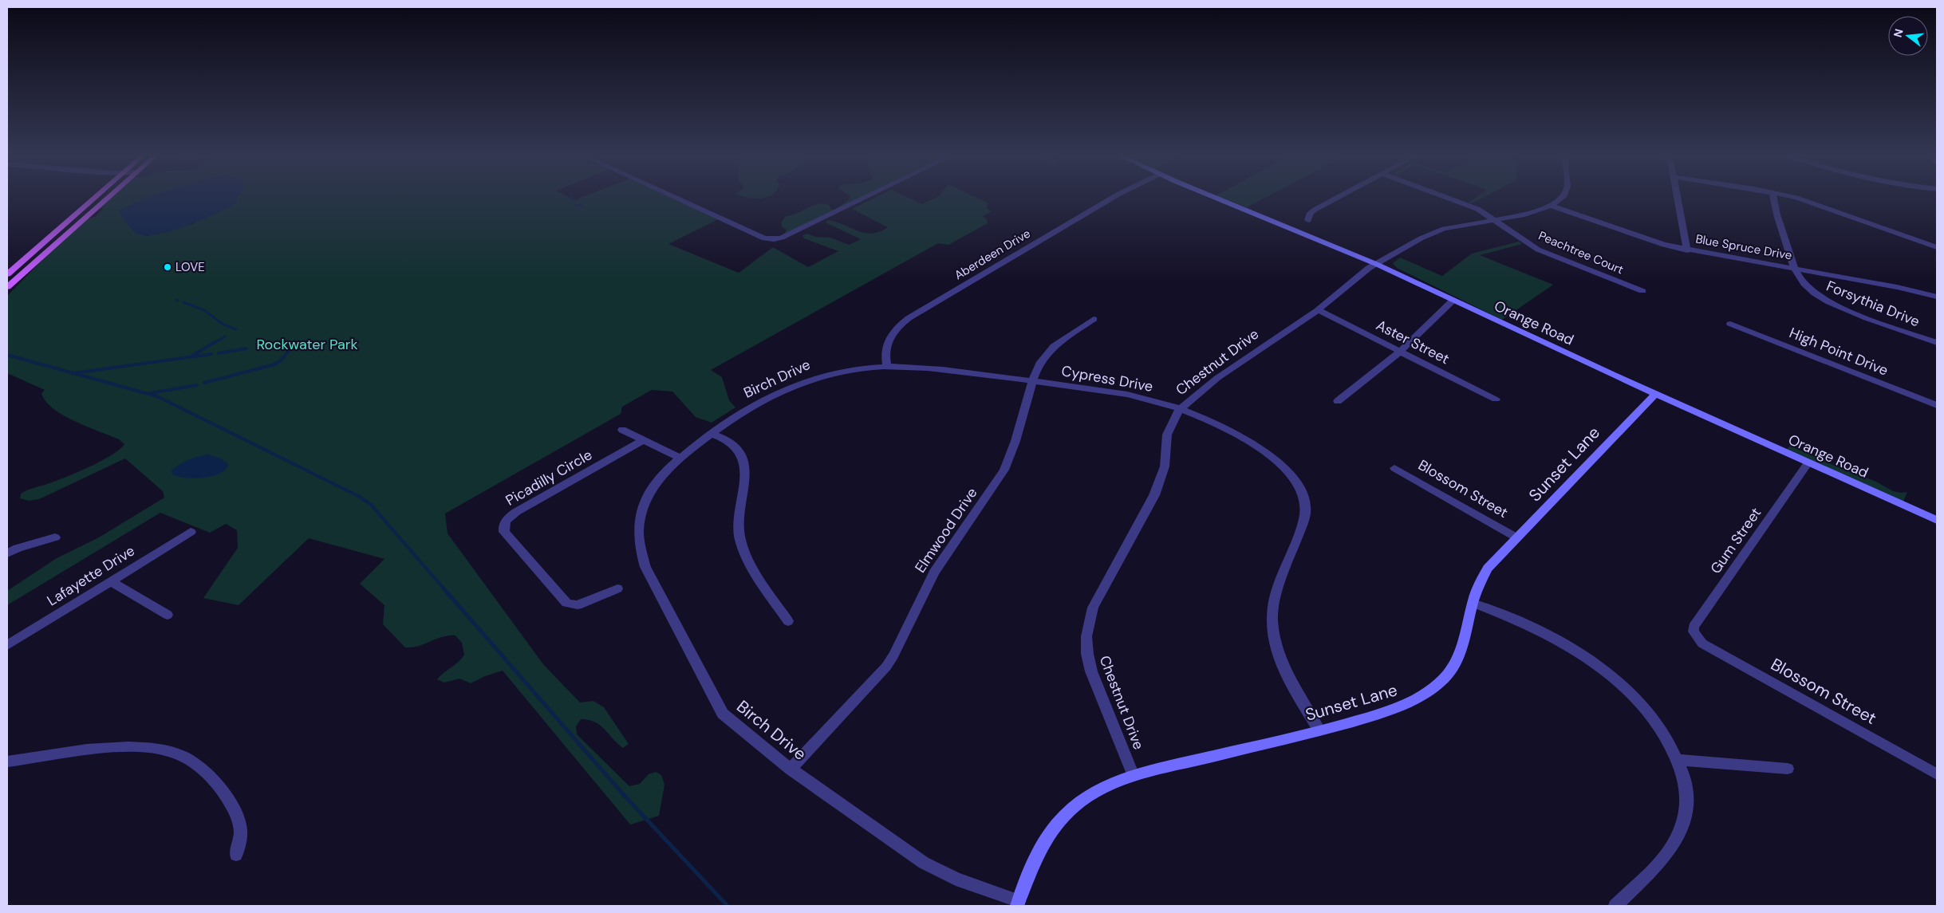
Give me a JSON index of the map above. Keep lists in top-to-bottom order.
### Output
{
  "streets": {
    "main road": ["Orange Road", "Sunset Lane"],
    "street": [
      "Blue Spruce Drive",
      "Peachtree Court",
      "Aberdeen Drive",
      "Forsythia Drive",
      "Aster Street",
      "High Point Drive",
      "Chestnut Drive",
      "Birch Drive",
      "Cypress Drive",
      "Picadilly Circle",
      "Blossom Street",
      "Elmwood Drive",
      "Gum Street",
      "Lafayette Drive"
    ]
  },
  "crossings": [
    ["Blue Spruce Drive", "Forsythia Drive"],
    ["Blue Spruce Drive", "Chestnut Drive"],
    ["Peachtree Court", "Chestnut Drive"],
    ["Aberdeen Drive", "Birch Drive"],
    ["Aberdeen Drive", "Cypress Drive"],
    ["Orange Road", "Chestnut Drive"],
    ["Orange Road", "Sunset Lane"],
    ["Orange Road", "Gum Street"],
    ["Aster Street", "Chestnut Drive"],
    ["Chestnut Drive", "Cypress Drive"],
    ["Chestnut Drive", "Sunset Lane"],
    ["Birch Drive", "Cypress Drive"],
    ["Birch Drive", "Sunset Lane"],
    ["Birch Drive", "Elmwood Drive"],
    ["Cypress Drive", "Sunset Lane"],
    ["Cypress Drive", "Elmwood Drive"],
    ["Sunset Lane", "Blossom Street"],
    ["Blossom Street", "Gum Street"]
  ],
  "parks": ["Rockwater Park"],
  "places": ["LOVE"],
  "north": "left"
}
